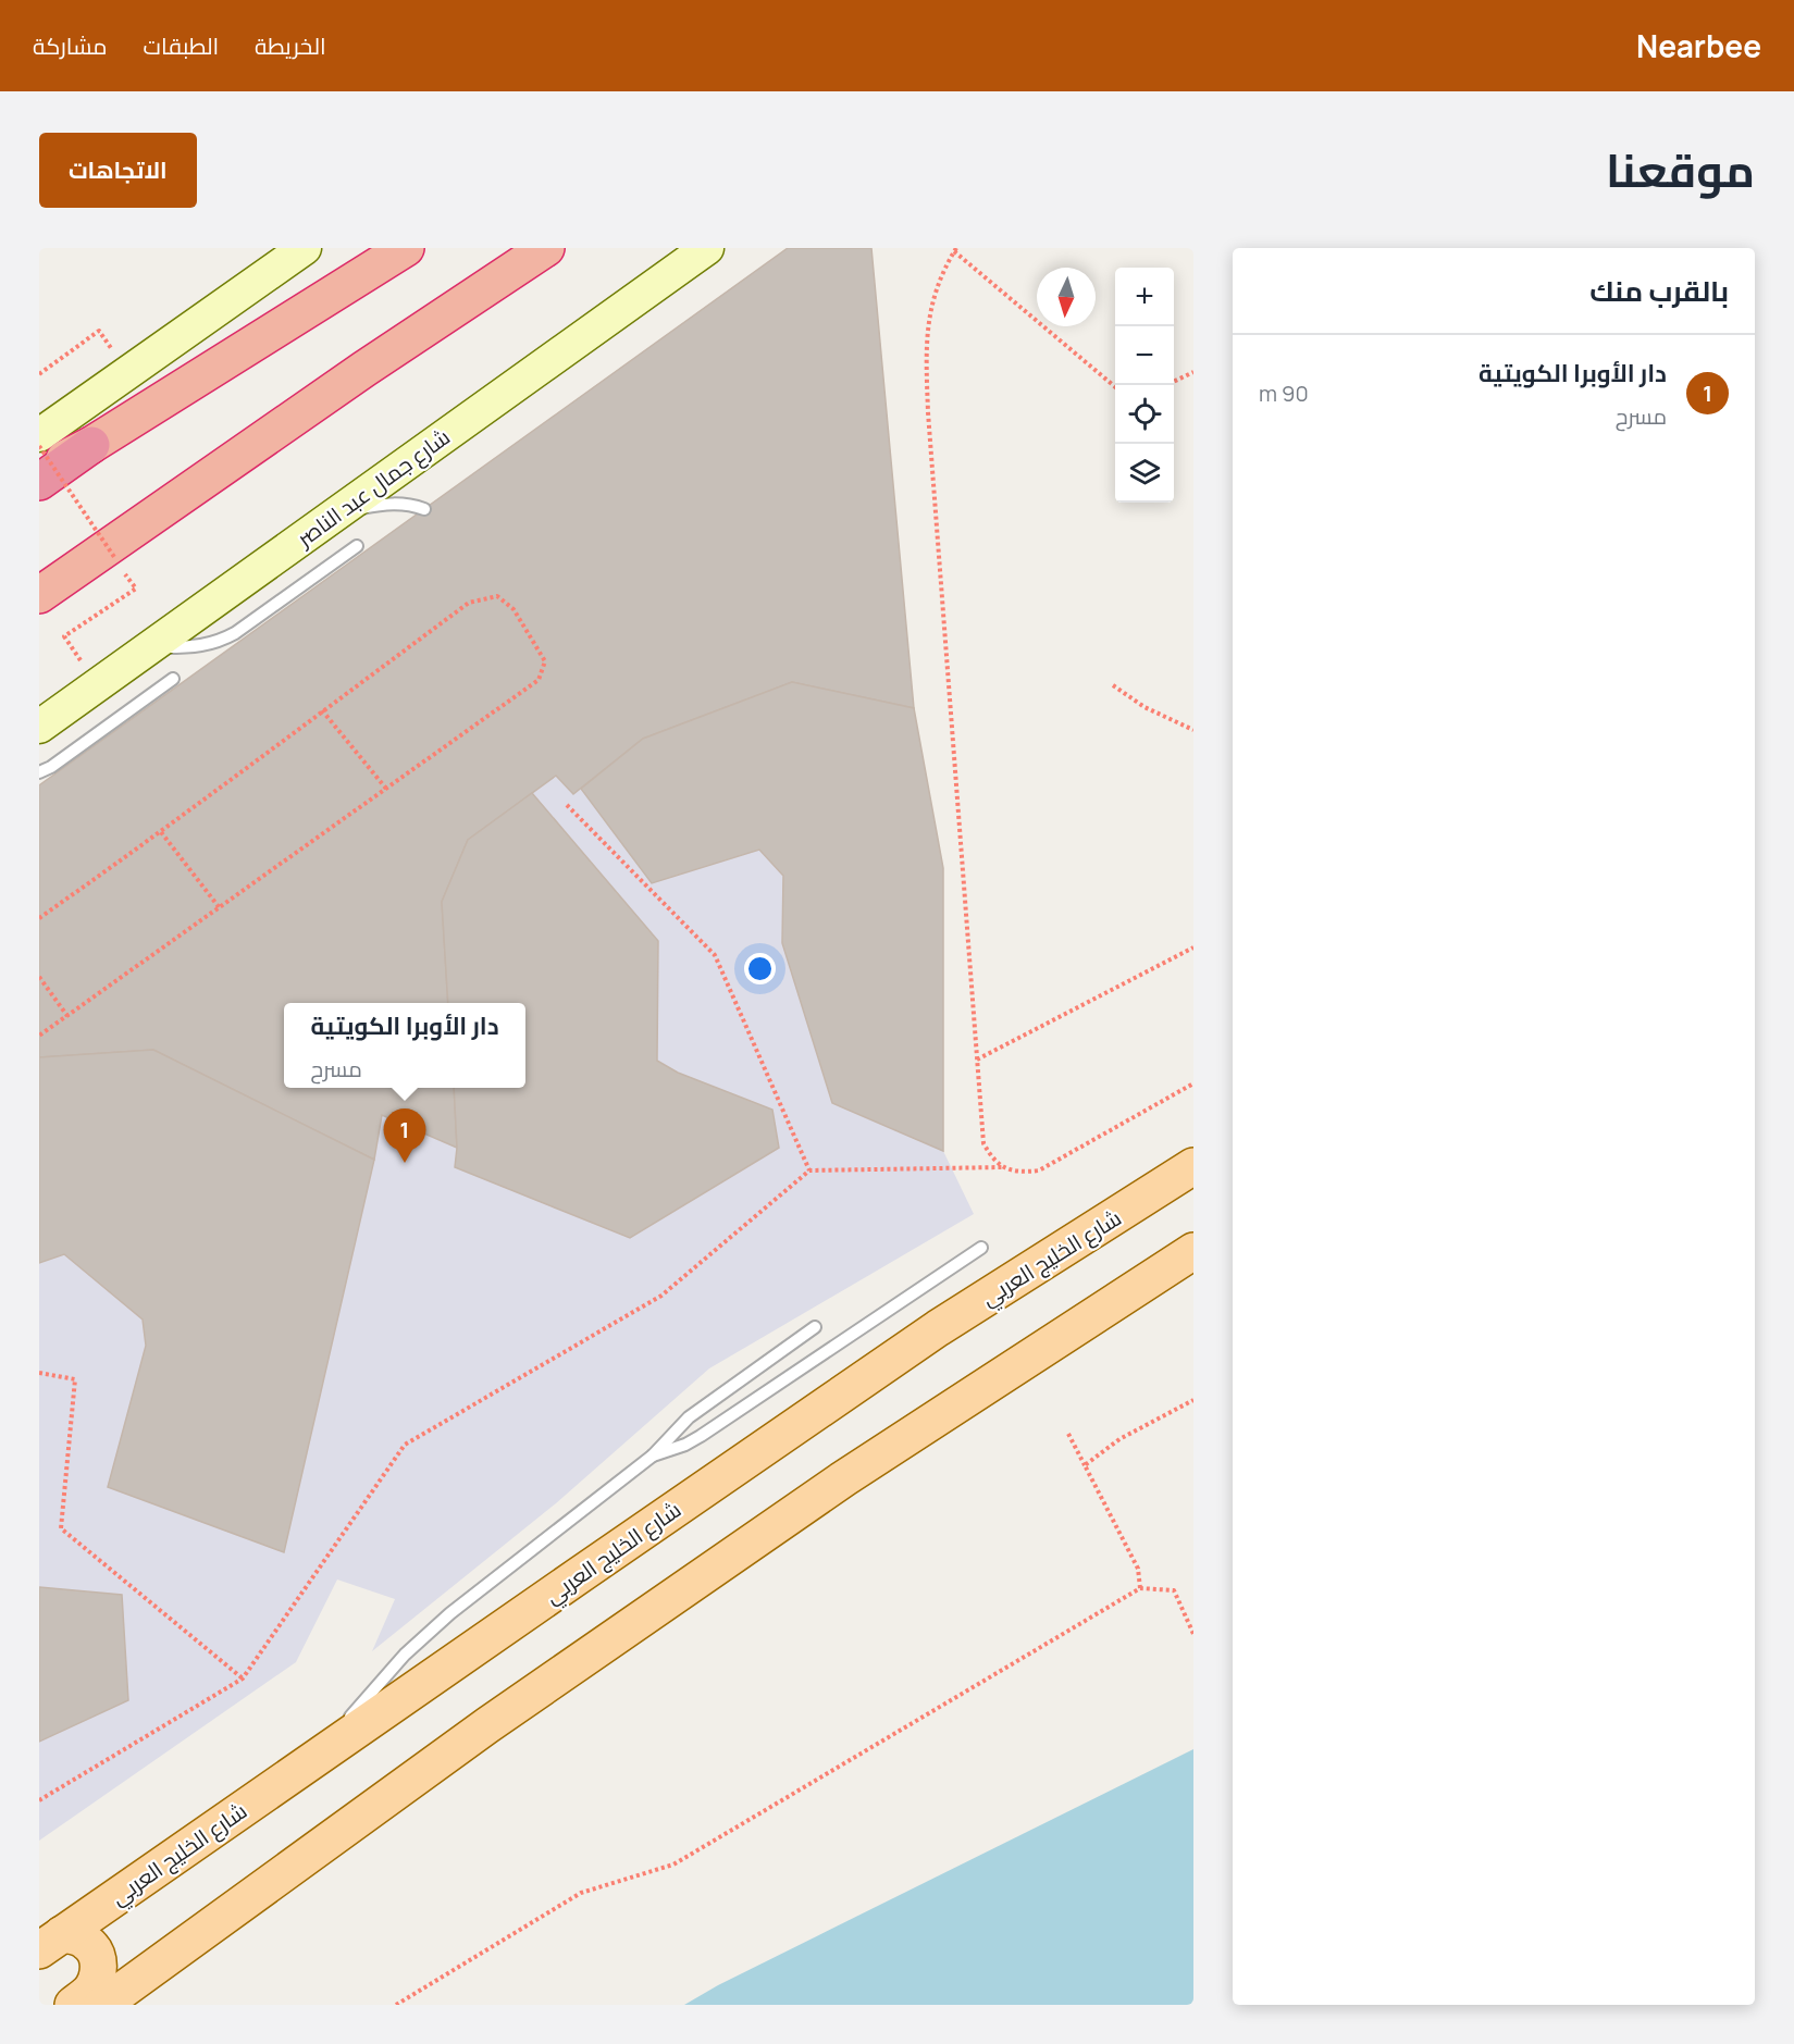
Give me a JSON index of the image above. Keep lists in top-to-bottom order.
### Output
{
  "streets": {
    "main road": ["شارع جمال عبد الناصر", "شارع الخليج العربي"]
  },
  "north": "bottom",
  "page": {
    "header": "Nearbee",
    "nav": ["الخريطة", "الطبقات", "مشاركة"],
    "title": "موقعنا",
    "buttons": "الاتجاهات",
    "heading": "بالقرب منك",
    "map_buttons": ["+", "−"],
    "list": [
      {
        "mark": "1",
        "name": "دار الأوبرا الكويتية",
        "note": "مسرح",
        "value": "90 m"
      }
    ],
    "popup": ["دار الأوبرا الكويتية", "مسرح"],
    "pins": "1"
  }
}
